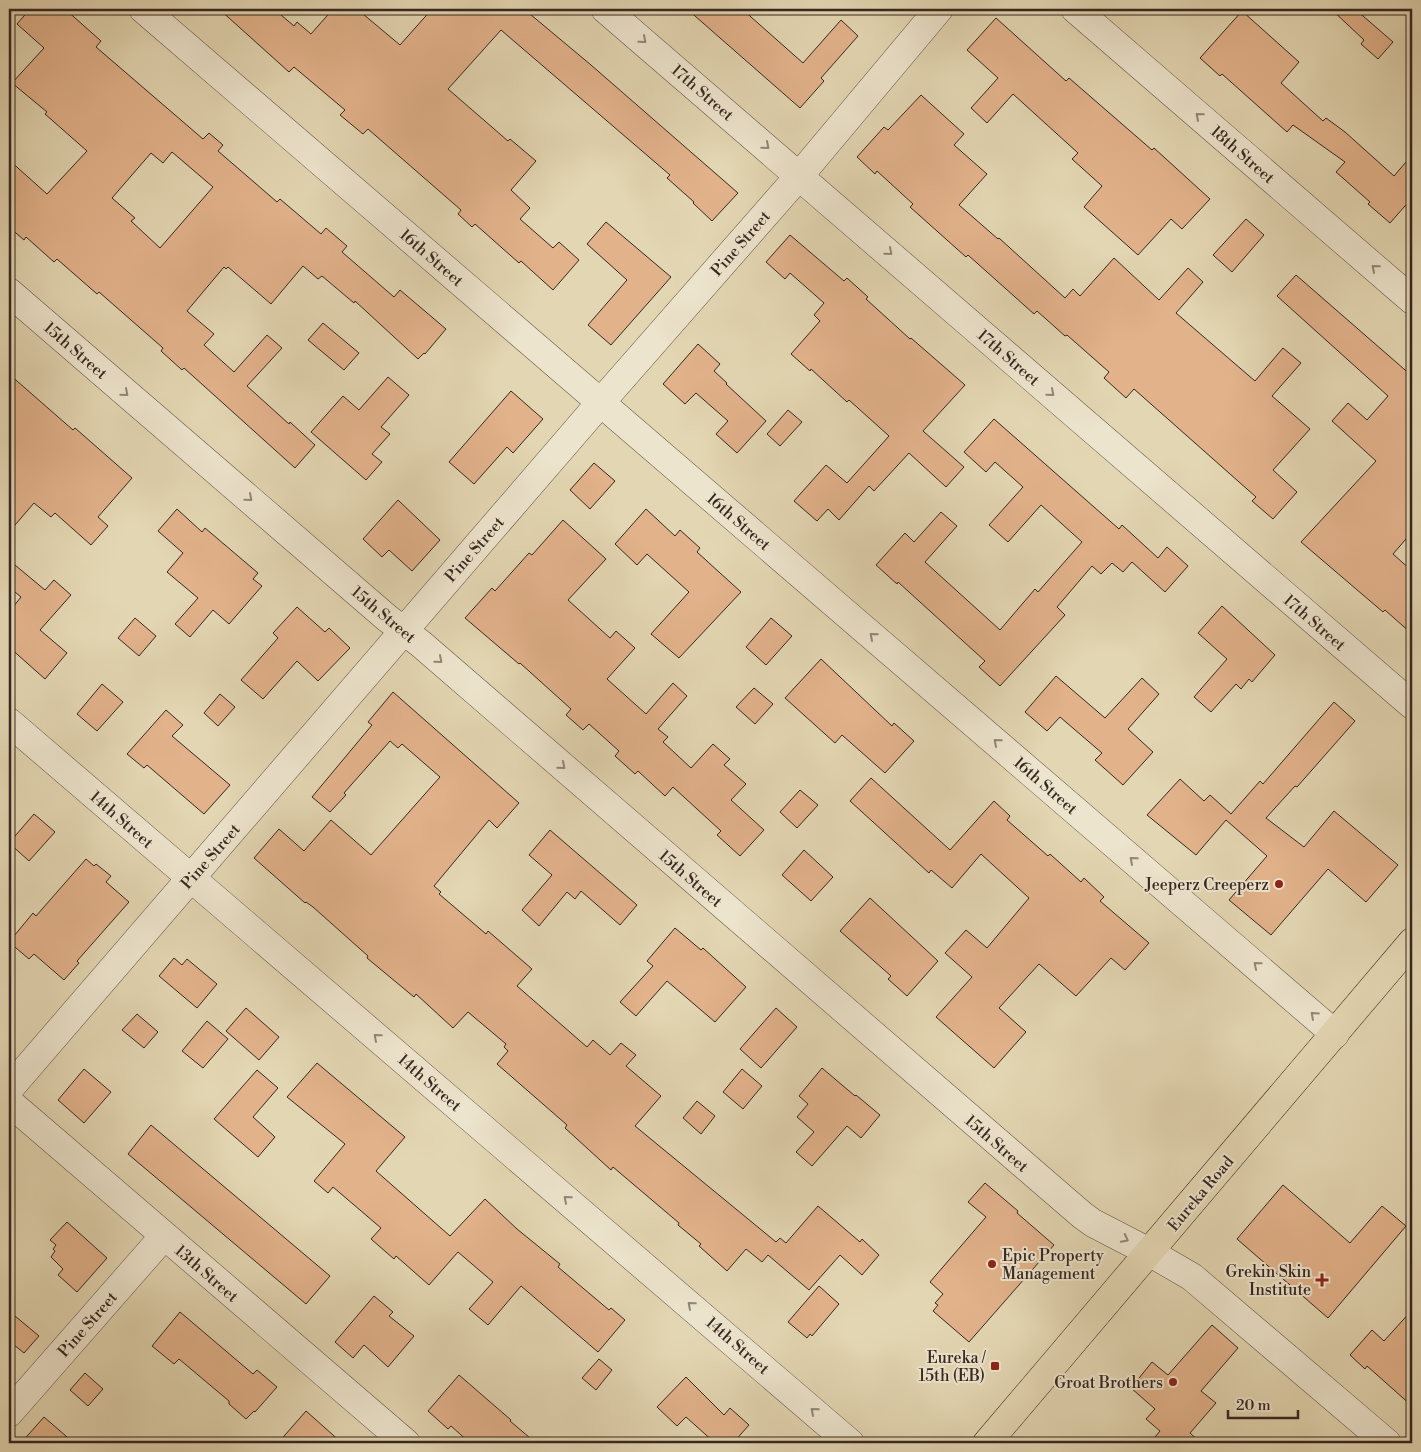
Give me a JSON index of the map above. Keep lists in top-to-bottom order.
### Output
{
  "streets": {
    "main road": ["Eureka Road"],
    "street": [
      "17th Street",
      "18th Street",
      "Pine Street",
      "16th Street",
      "15th Street",
      "14th Street",
      "13th Street"
    ]
  },
  "crossings": [
    ["17th Street", "Pine Street"],
    ["Pine Street", "16th Street"],
    ["Pine Street", "15th Street"],
    ["Pine Street", "14th Street"],
    ["Pine Street", "13th Street"],
    ["16th Street", "Eureka Road"],
    ["15th Street", "Eureka Road"]
  ],
  "one_way": [
    "17th Street",
    "18th Street",
    "16th Street",
    "15th Street",
    "14th Street"
  ],
  "places": {
    "other": ["Jeeperz Creeperz", "Epic Property Management", "Groat Brothers"],
    "health": ["Grekin Skin Institute"],
    "transit": ["Eureka / 15th (EB)"]
  },
  "scale_bar": "20 m"
}
